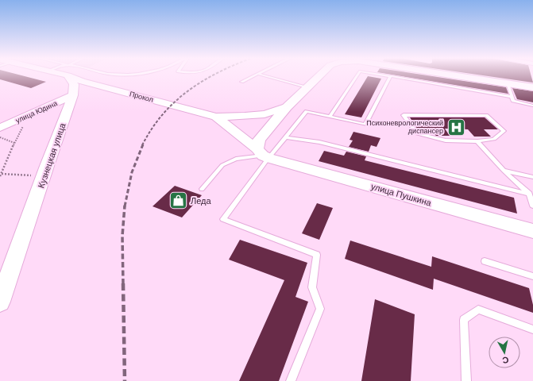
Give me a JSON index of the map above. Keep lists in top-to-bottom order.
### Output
{
  "streets": {
    "main road": [
      "Прокол",
      "улица Юдина",
      "Кузнецкая улица",
      "улица Пушкина"
    ]
  },
  "crossings": [
    ["Прокол", "улица Юдина"],
    ["улица Юдина", "Кузнецкая улица"]
  ],
  "places": {
    "hospital": ["Психоневрологический диспансер"],
    "shop": ["Леда"]
  },
  "north": "bottom"
}
